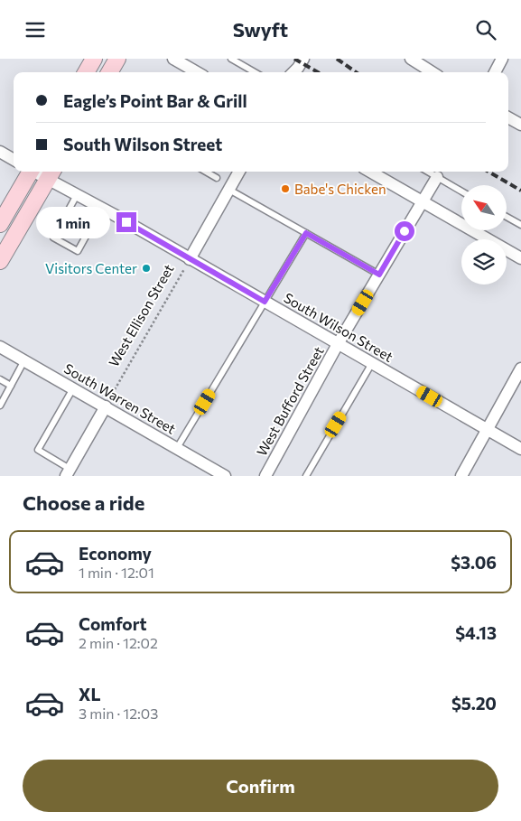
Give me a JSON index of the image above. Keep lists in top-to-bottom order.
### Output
{
  "streets": {
    "street": [
      "West Ellison Street",
      "South Wilson Street",
      "South Warren Street",
      "West Bufford Street"
    ]
  },
  "crossings": [
    ["West Ellison Street", "South Wilson Street"],
    ["West Ellison Street", "South Warren Street"],
    ["South Wilson Street", "West Bufford Street"]
  ],
  "places": ["Babe's Chicken", "Visitors Center"],
  "north": "top left",
  "page": {
    "header": "Swyft",
    "banner": ["Eagle’s Point Bar & Grill", "South Wilson Street"],
    "bubble": "1 min",
    "heading": "Choose a ride",
    "list": [
      {
        "name": "Economy",
        "note": "1 min · 12:01",
        "value": "$3.06"
      },
      {
        "name": "Comfort",
        "note": "2 min · 12:02",
        "value": "$4.13"
      },
      {
        "name": "XL",
        "note": "3 min · 12:03",
        "value": "$5.20"
      }
    ],
    "buttons": "Confirm"
  }
}
